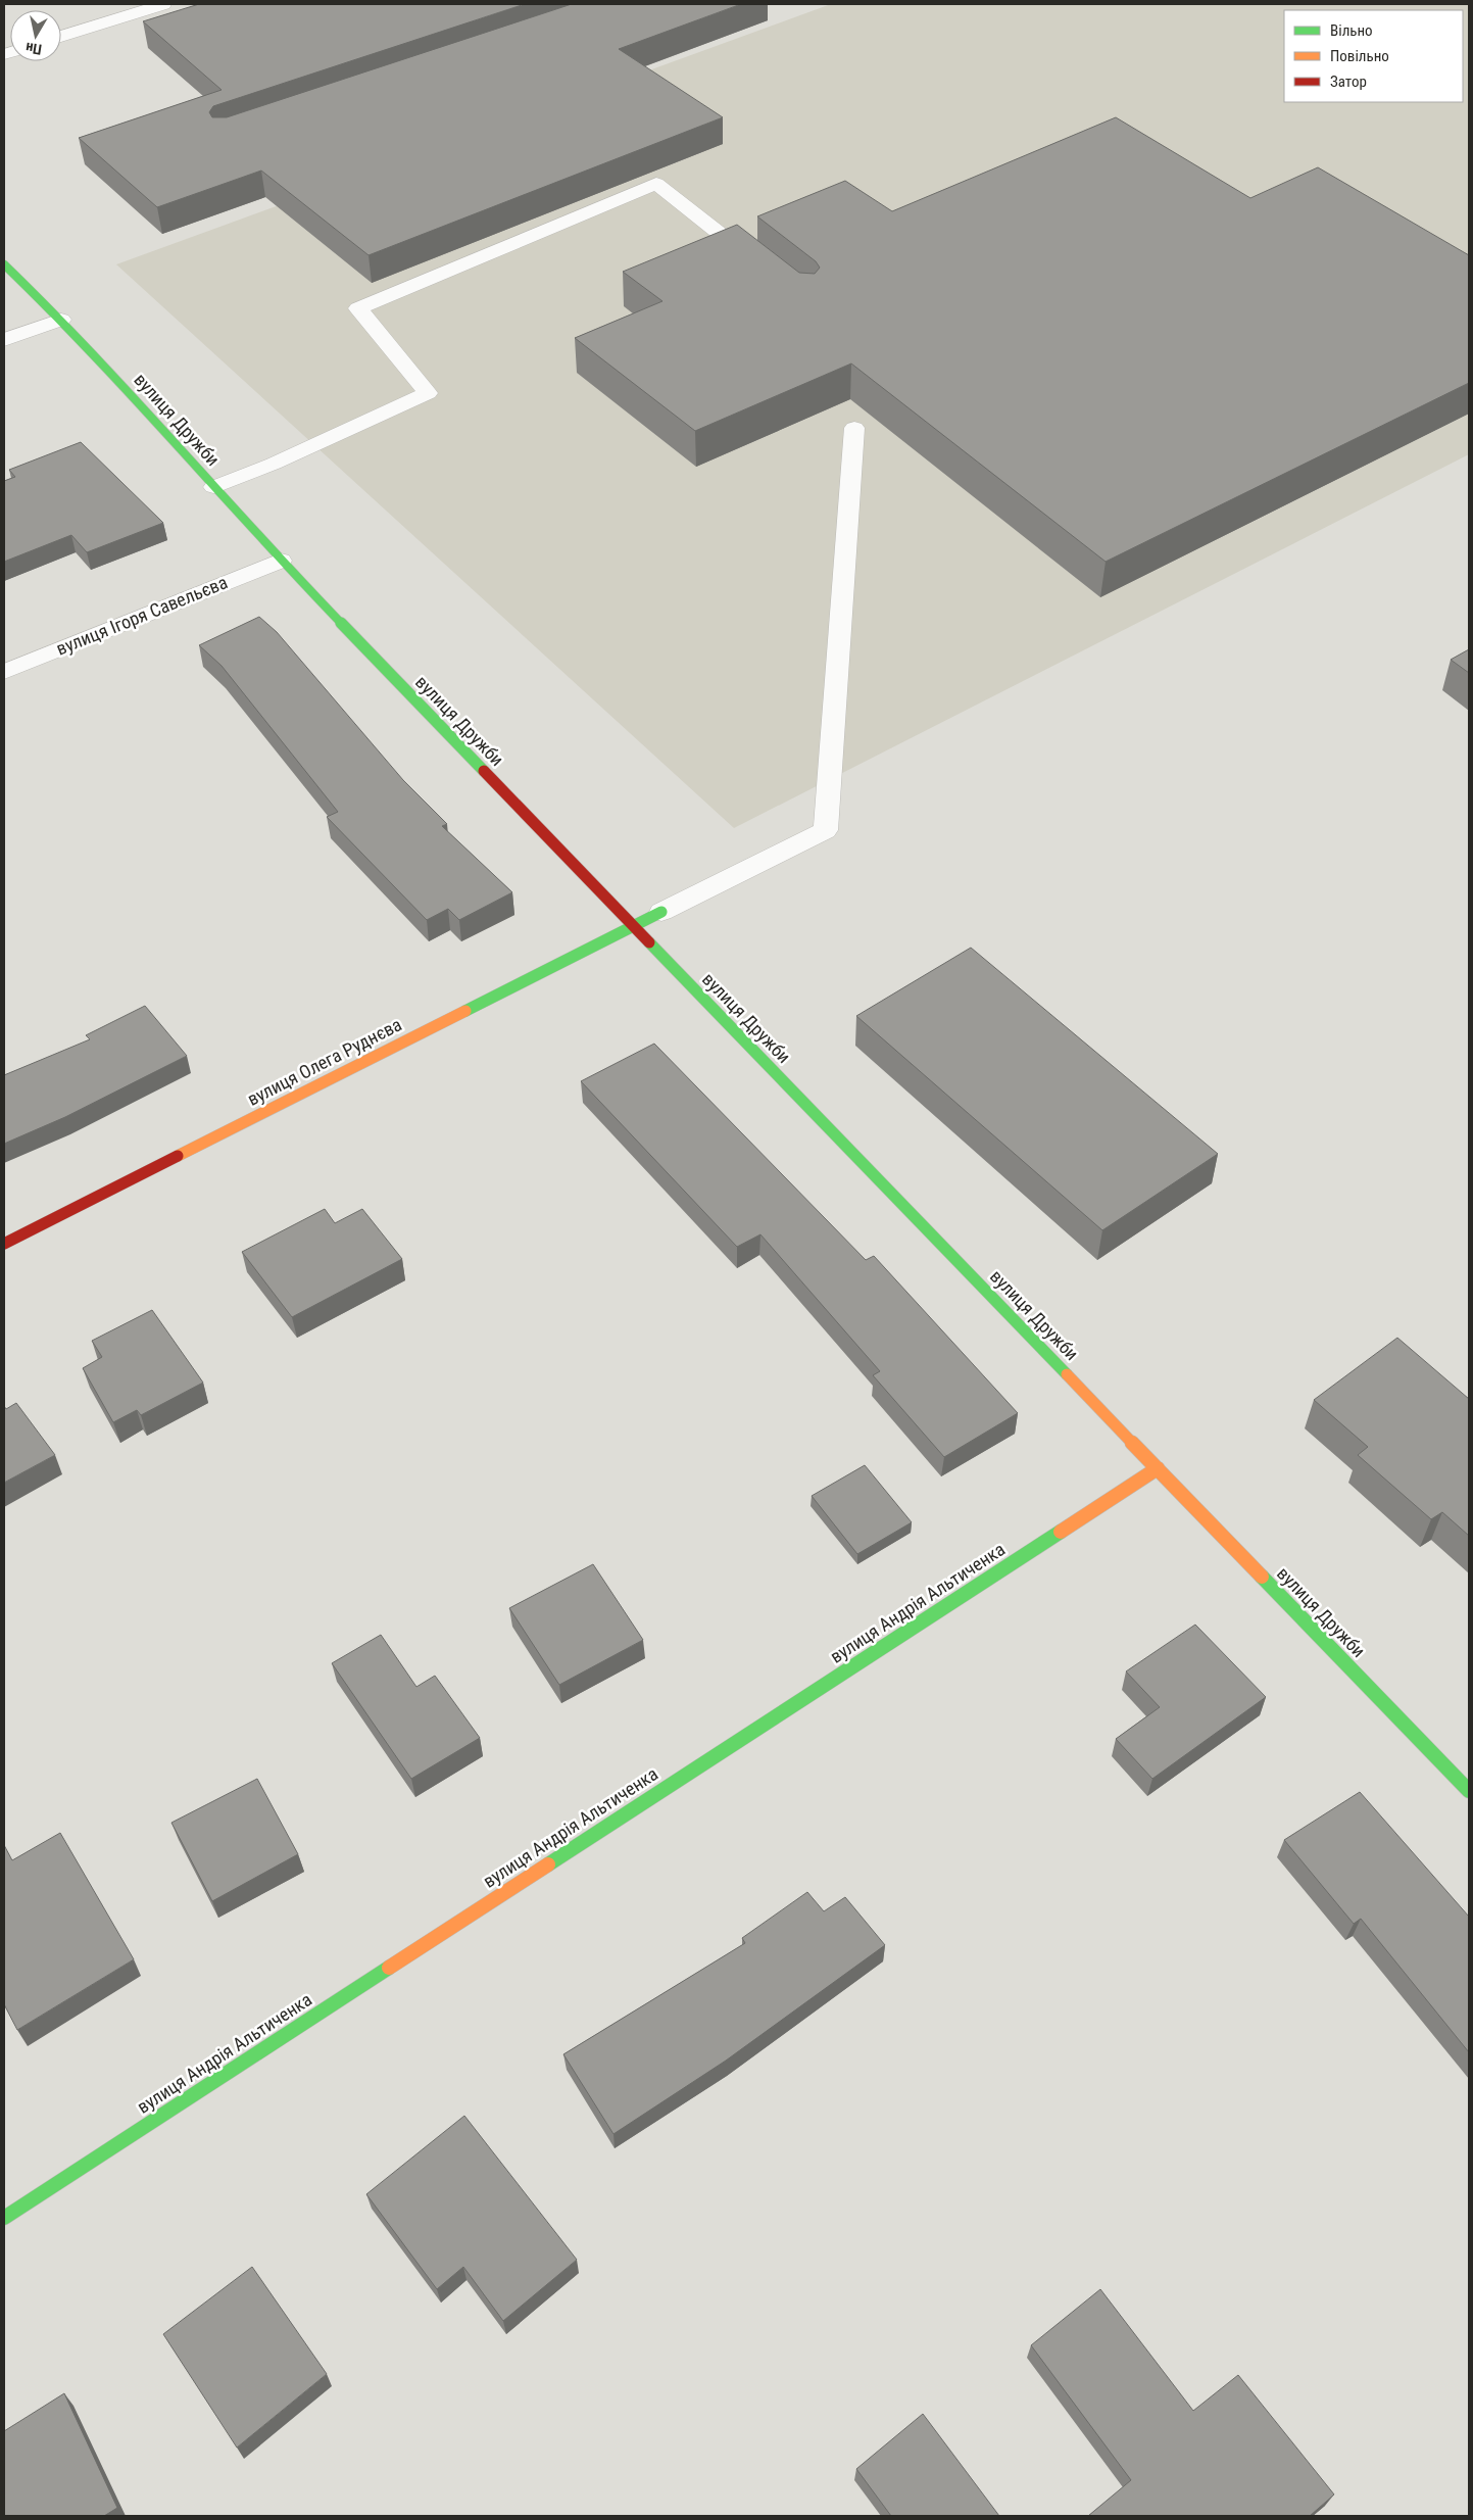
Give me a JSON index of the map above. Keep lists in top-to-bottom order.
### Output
{
  "streets": {
    "street": [
      "вулиця Дружби",
      "вулиця Ігоря Савельєва",
      "вулиця Олега Руднєва",
      "вулиця Андрія Альтиченка"
    ]
  },
  "crossings": [
    ["вулиця Дружби", "вулиця Ігоря Савельєва"],
    ["вулиця Дружби", "вулиця Олега Руднєва"],
    ["вулиця Дружби", "вулиця Андрія Альтиченка"]
  ],
  "legend": ["Вільно", "Повільно", "Затор"],
  "north": "bottom"
}
